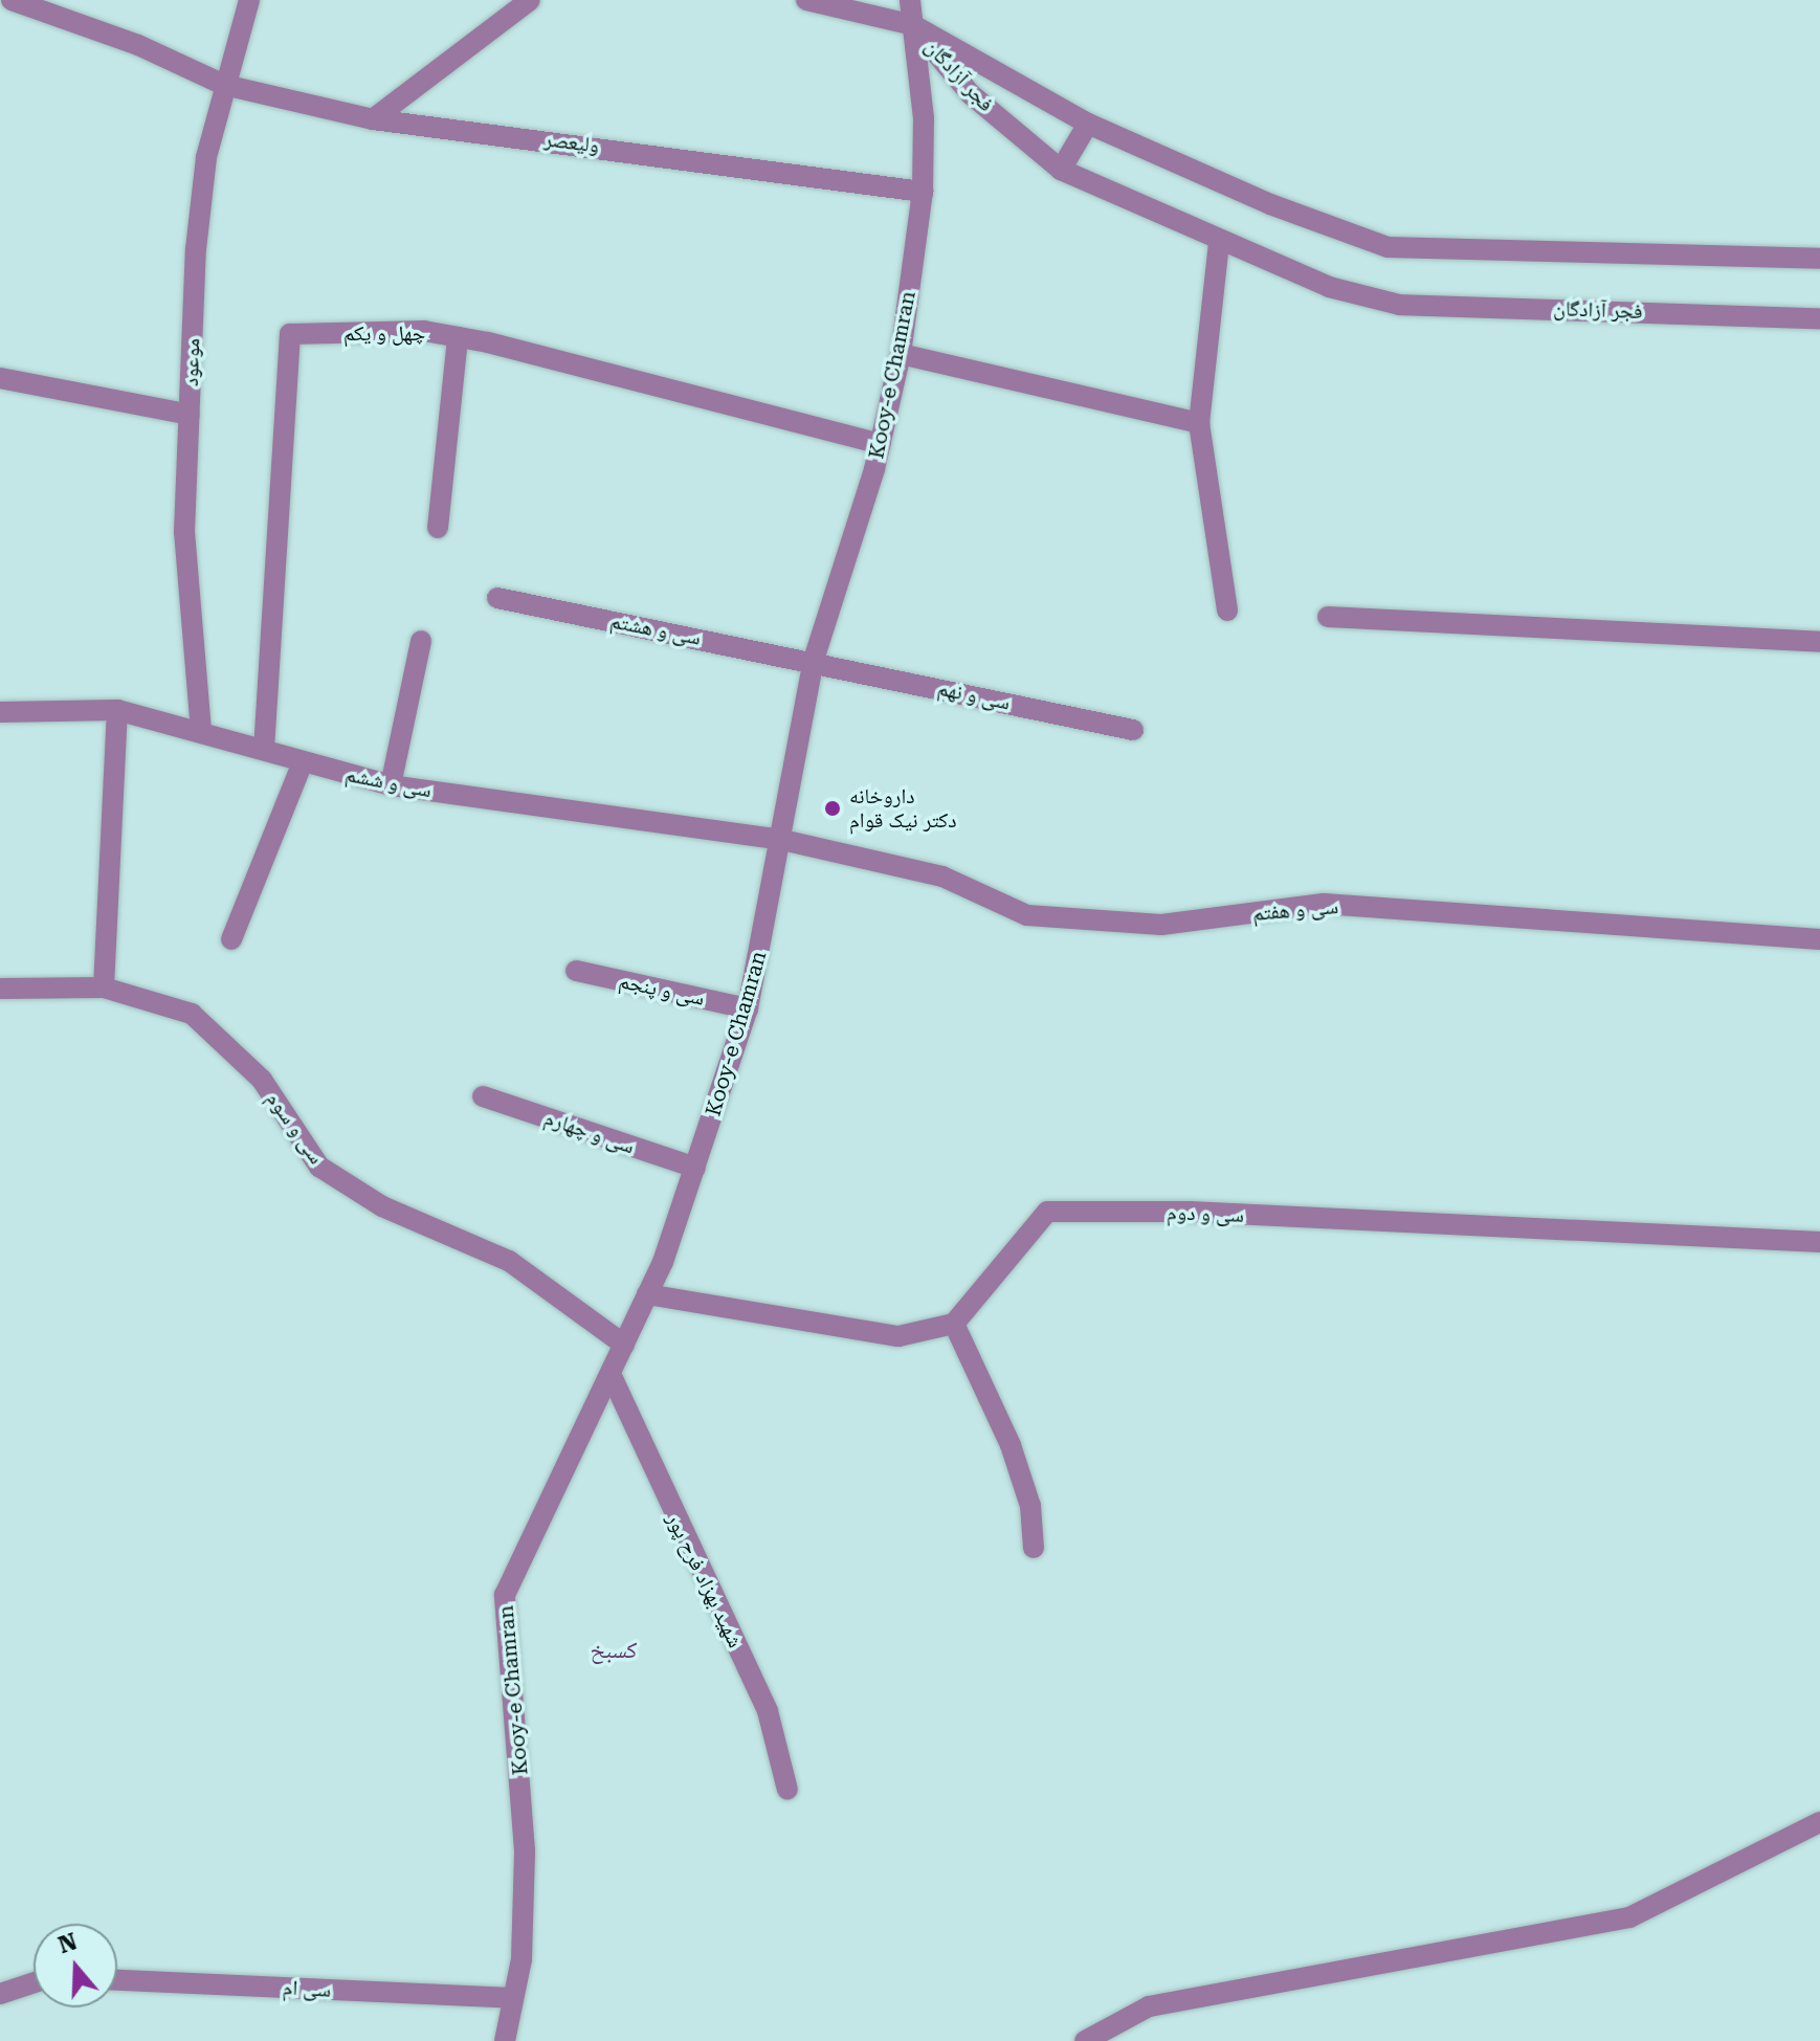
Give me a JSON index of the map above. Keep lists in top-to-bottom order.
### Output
{
  "streets": {
    "street": [
      "فجر آزادگان",
      "ولیعصر",
      "چهل و یکم",
      "موعود",
      "Kooy-e Chamran",
      "سی و هشتم",
      "سی و نهم",
      "سی و ششم",
      "سی و هفتم",
      "سی و پنجم",
      "سی و سوم",
      "سی و چهارم",
      "سی و دوم",
      "شهید بهزاد فرح پور",
      "سی ام"
    ]
  },
  "crossings": [
    ["فجر آزادگان", "Kooy-e Chamran"],
    ["ولیعصر", "موعود"],
    ["ولیعصر", "Kooy-e Chamran"],
    ["چهل و یکم", "Kooy-e Chamran"],
    ["چهل و یکم", "سی و ششم"],
    ["موعود", "سی و ششم"],
    ["Kooy-e Chamran", "سی و هشتم"],
    ["Kooy-e Chamran", "سی و نهم"],
    ["Kooy-e Chamran", "سی و ششم"],
    ["Kooy-e Chamran", "سی و هفتم"],
    ["Kooy-e Chamran", "سی و پنجم"],
    ["Kooy-e Chamran", "سی و سوم"],
    ["Kooy-e Chamran", "سی و چهارم"],
    ["Kooy-e Chamran", "شهید بهزاد فرح پور"],
    ["Kooy-e Chamran", "سی ام"],
    ["سی و هشتم", "سی و نهم"],
    ["سی و ششم", "سی و هفتم"]
  ],
  "districts": ["کسبخ"],
  "places": ["داروخانه دکتر نیک قوام"],
  "north": "top"
}
